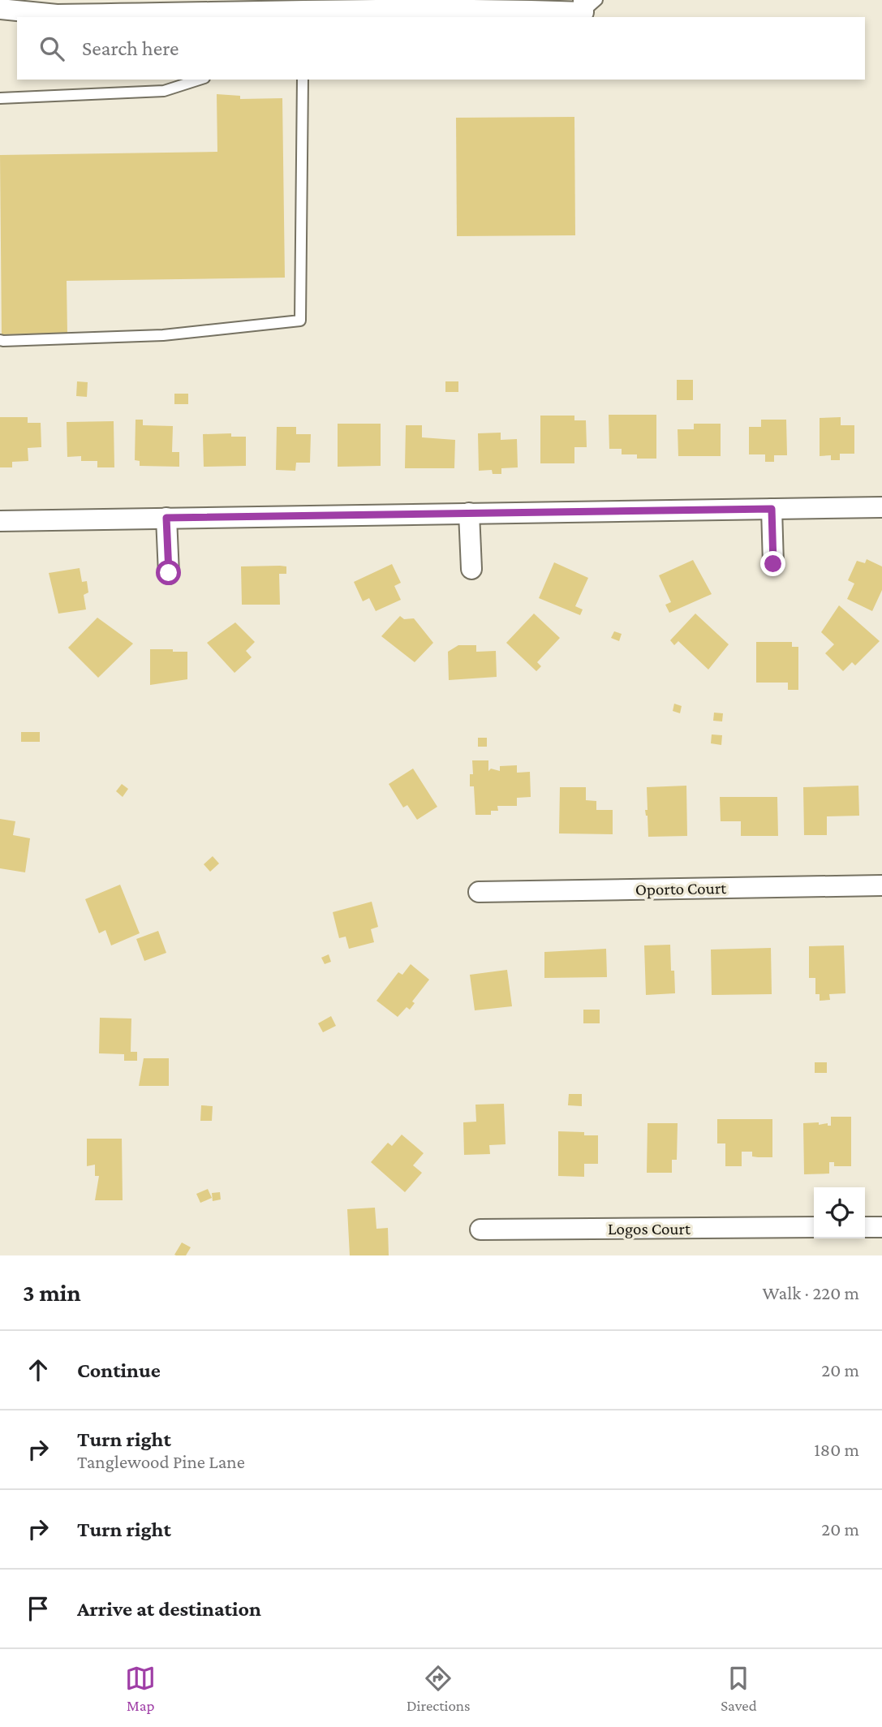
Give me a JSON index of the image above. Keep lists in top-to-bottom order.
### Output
{
  "streets": {
    "street": ["Oporto Court", "Logos Court"]
  },
  "page": {
    "search": "Search here",
    "heading": ["3 min", "Walk · 220 m"],
    "list": [
      ["Continue", "20 m"],
      ["Turn right", "Tanglewood Pine Lane", "180 m"],
      ["Turn right", "20 m"],
      "Arrive at destination"
    ],
    "nav": ["Map", "Directions", "Saved"]
  }
}
